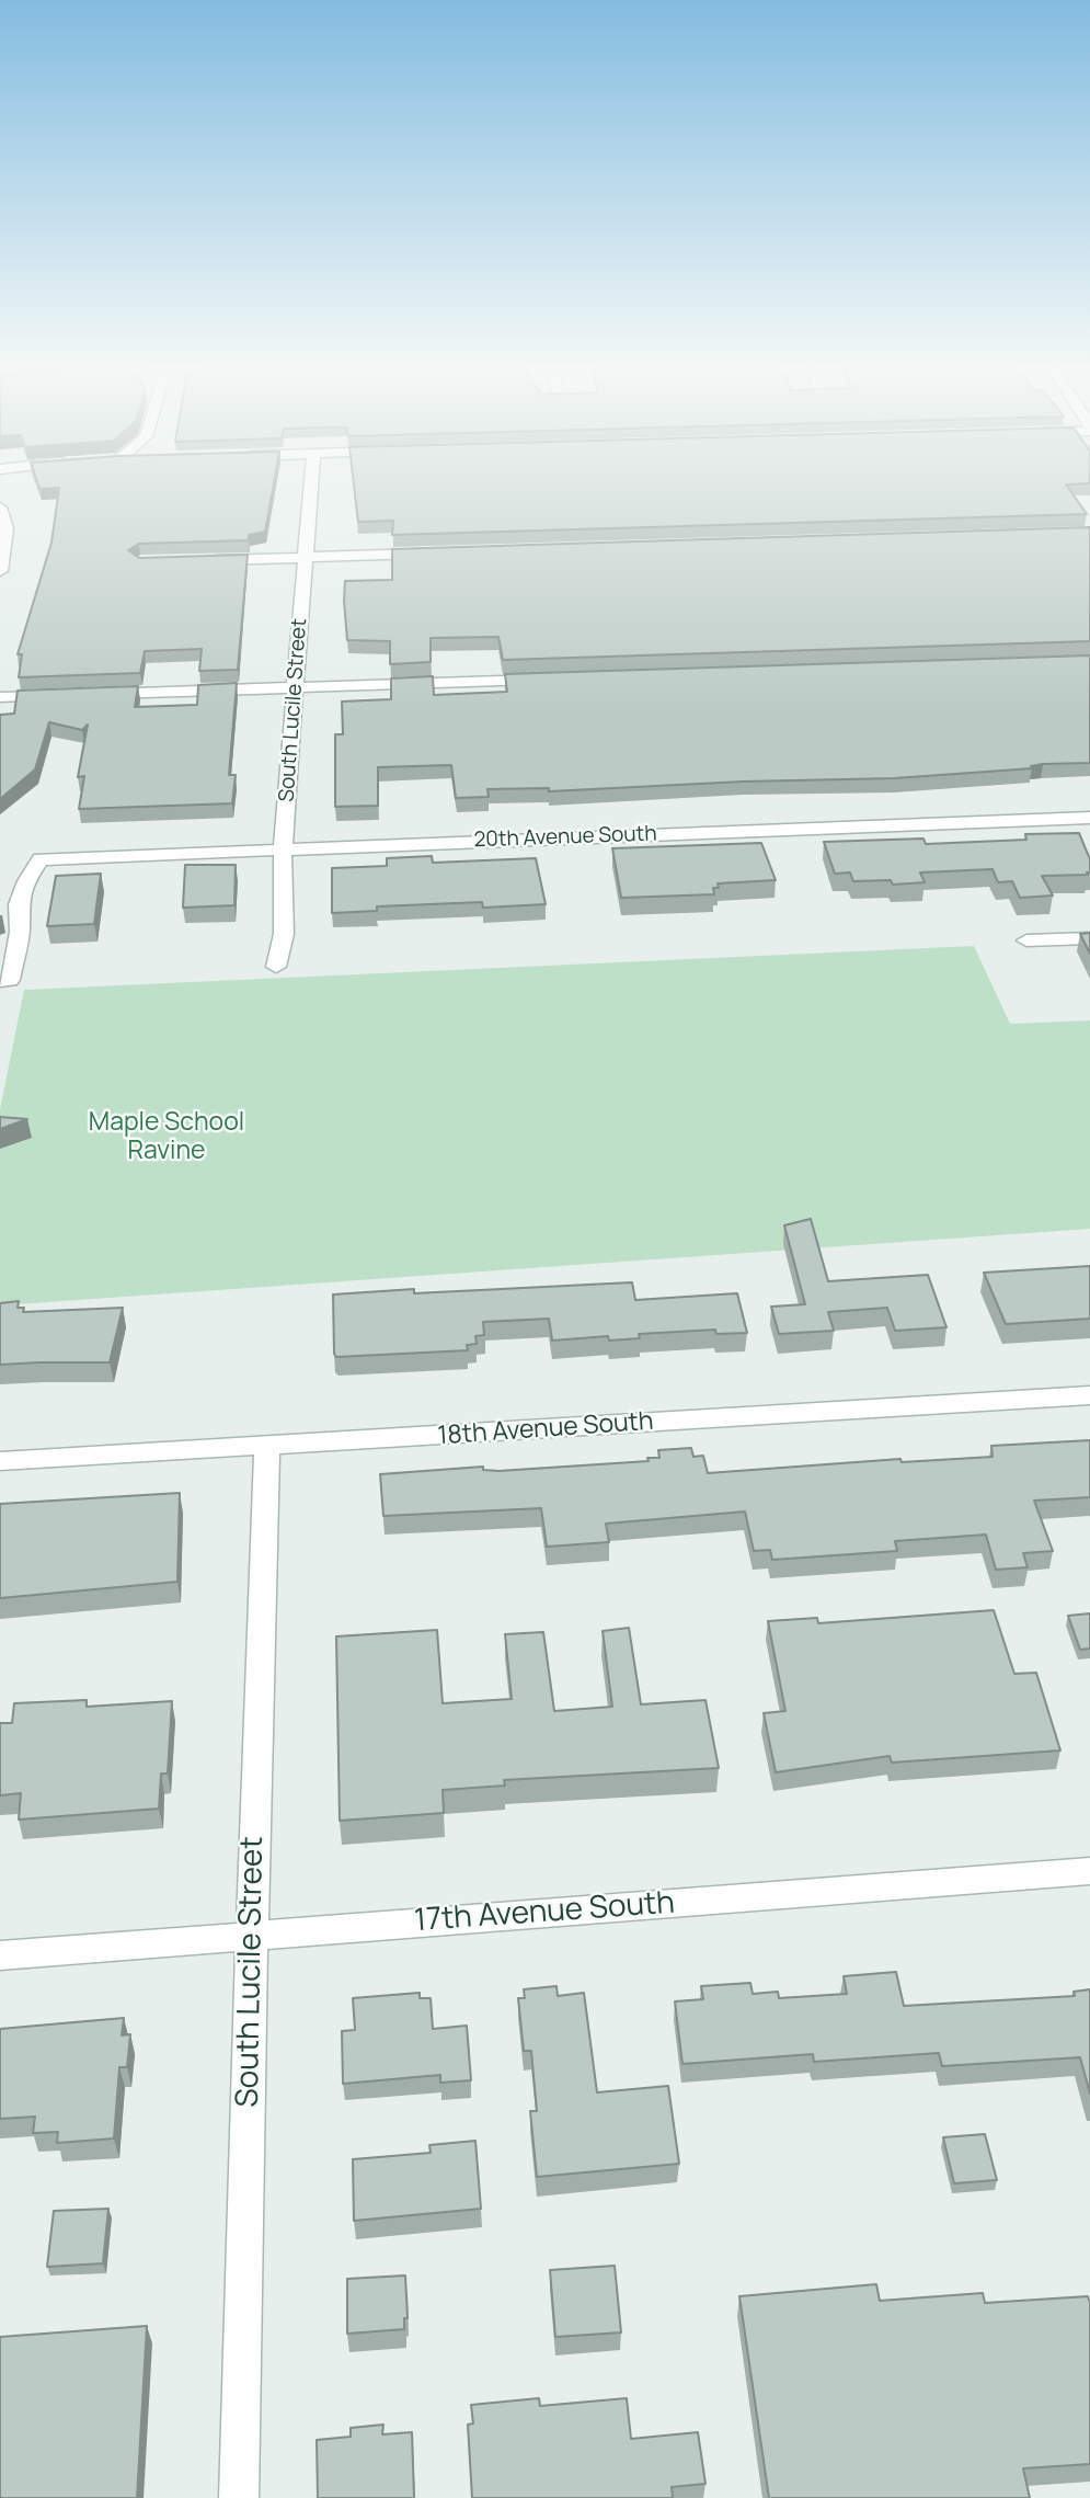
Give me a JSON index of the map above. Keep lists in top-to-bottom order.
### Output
{
  "streets": {
    "street": [
      "South Lucile Street",
      "20th Avenue South",
      "18th Avenue South",
      "17th Avenue South"
    ]
  },
  "crossings": [
    ["South Lucile Street", "20th Avenue South"],
    ["South Lucile Street", "18th Avenue South"],
    ["South Lucile Street", "17th Avenue South"]
  ],
  "parks": ["Maple School Ravine"]
}
